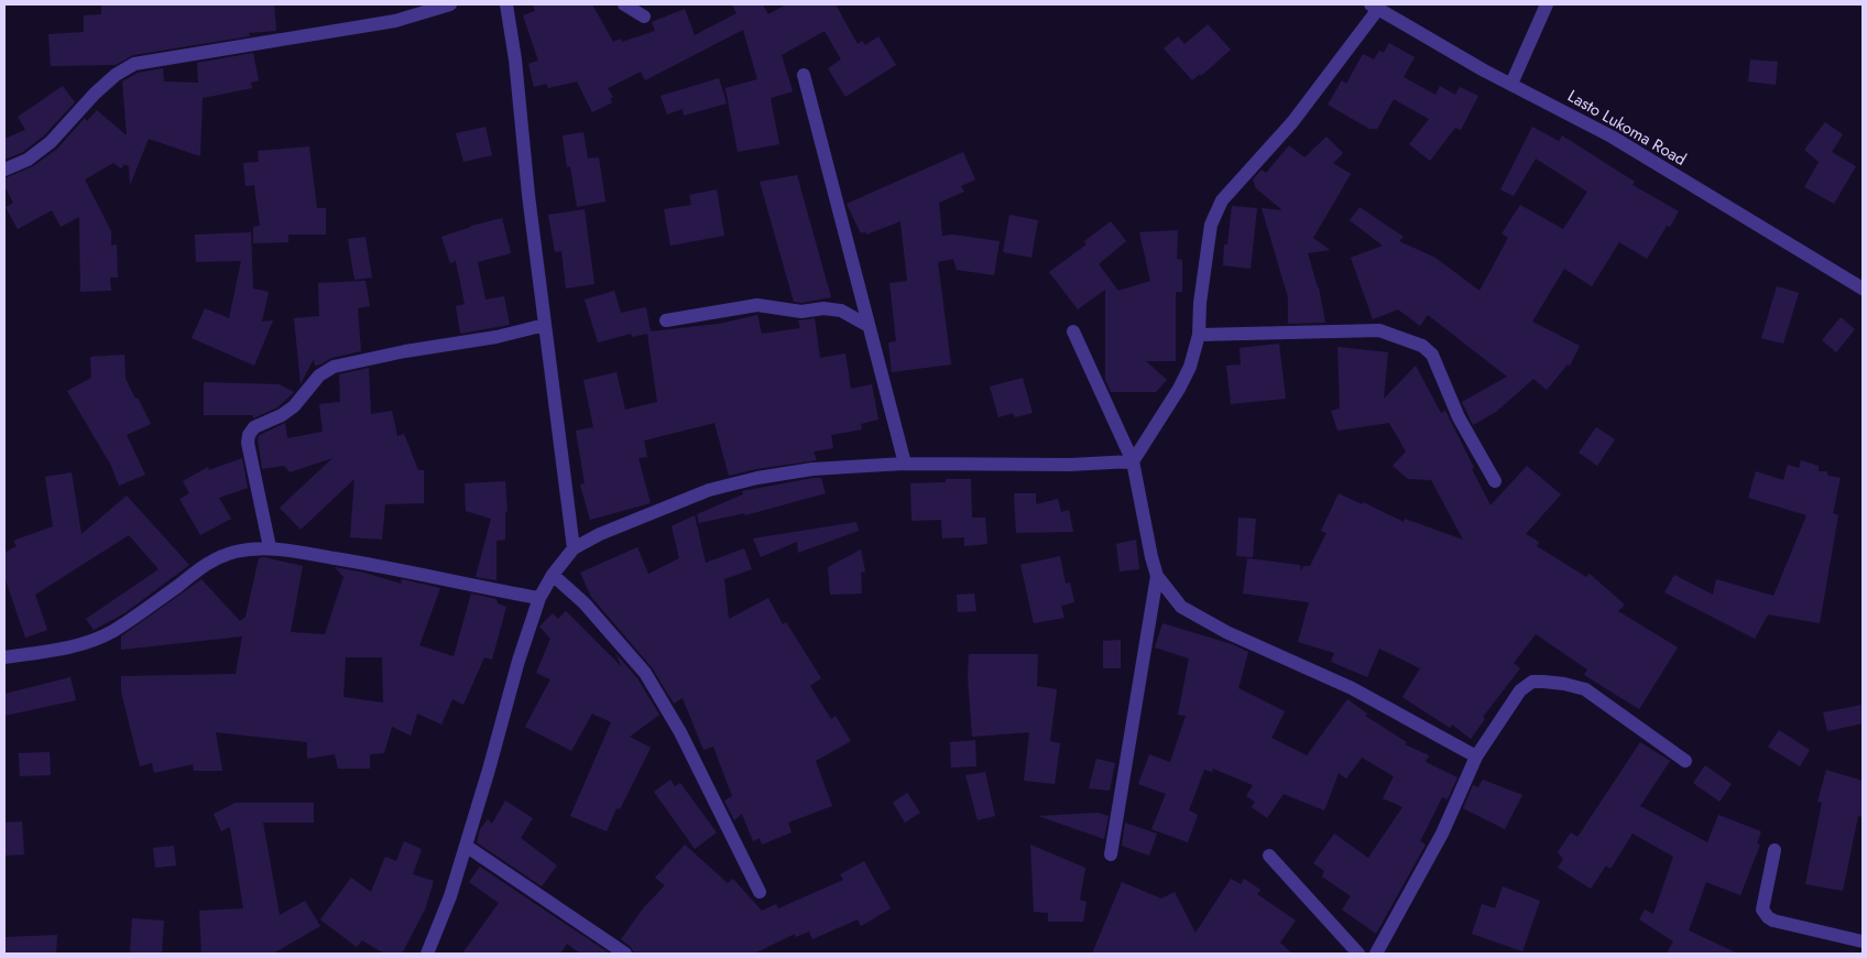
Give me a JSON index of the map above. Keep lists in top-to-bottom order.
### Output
{
  "streets": {
    "street": ["Lasto Lukoma Road"]
  }
}
